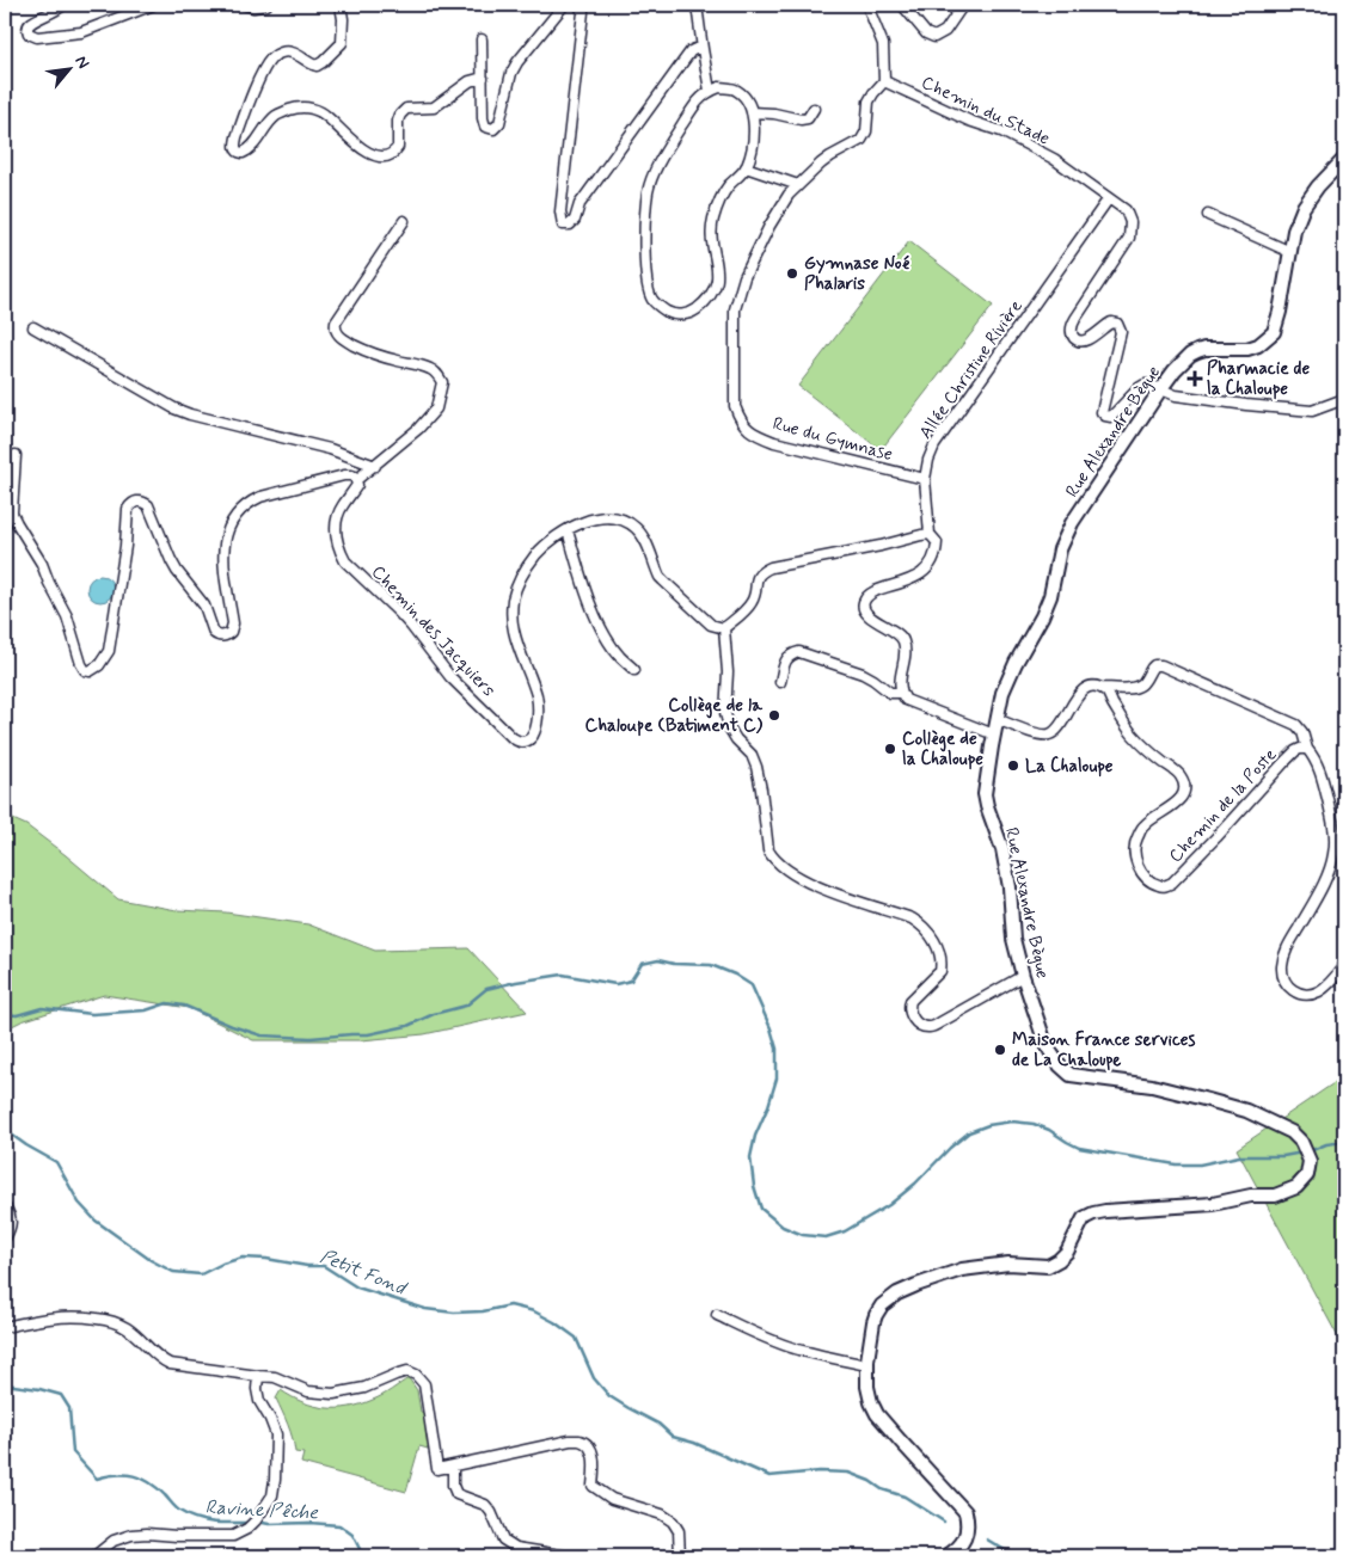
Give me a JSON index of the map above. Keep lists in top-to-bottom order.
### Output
{
  "streets": {
    "main road": ["Rue Alexandre Bègue"],
    "street": [
      "Chemin du Stade",
      "Allée Christine Rivière",
      "Rue du Gymnase",
      "Chemin des Jacquiers",
      "Chemin de la Poste"
    ]
  },
  "crossings": [
    ["Chemin du Stade", "Allée Christine Rivière"],
    ["Chemin du Stade", "Rue Alexandre Bègue"],
    ["Allée Christine Rivière", "Rue du Gymnase"]
  ],
  "water": ["Petit Fond", "Ravine Pêche"],
  "places": {
    "other": [
      "Gymnase Noé Phalaris",
      "Collège de la Chaloupe (Batiment C)",
      "Collège de la Chaloupe",
      "La Chaloupe",
      "Maison France services de La Chaloupe"
    ],
    "health": ["Pharmacie de la Chaloupe"]
  },
  "north": "top right"
}
